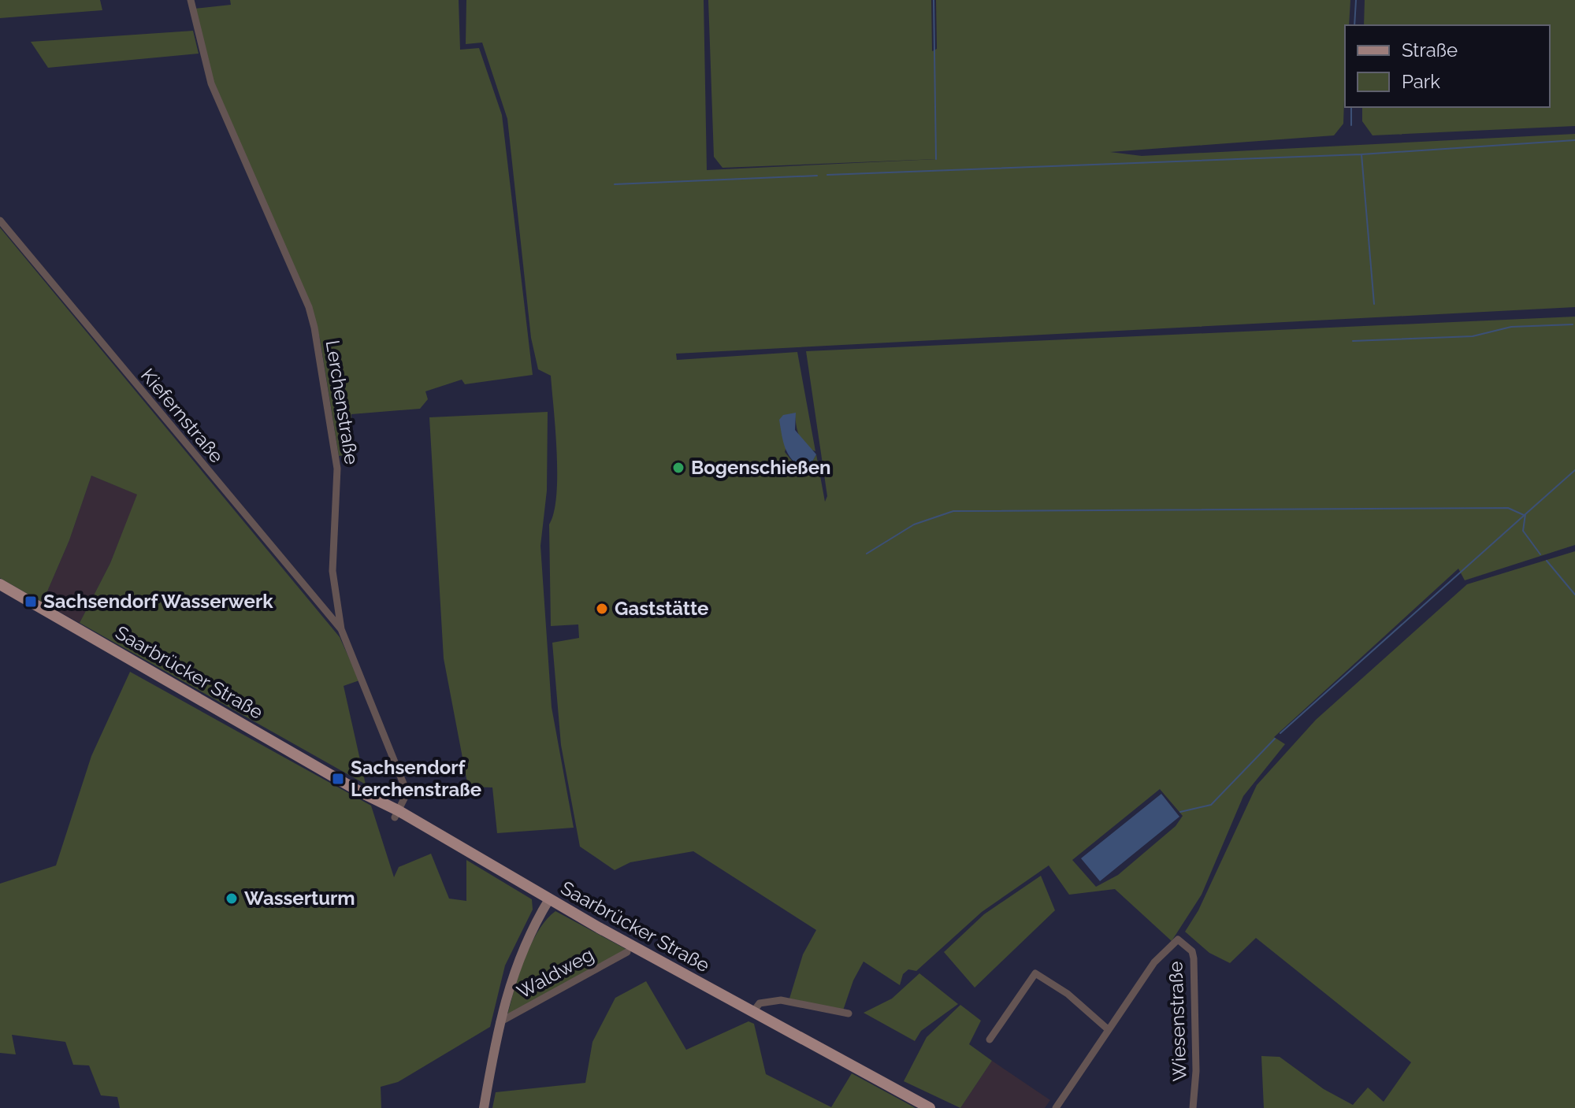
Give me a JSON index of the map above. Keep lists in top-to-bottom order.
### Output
{
  "streets": {
    "main road": ["Saarbrücker Straße"],
    "street": [
      "Lerchenstraße",
      "Kiefernstraße",
      "Waldweg",
      "Wiesenstraße"
    ]
  },
  "crossings": [
    ["Lerchenstraße", "Kiefernstraße"],
    ["Lerchenstraße", "Saarbrücker Straße"]
  ],
  "places": {
    "other": ["Bogenschießen", "Gaststätte", "Wasserturm"],
    "transit": ["Sachsendorf Wasserwerk", "Sachsendorf Lerchenstraße"]
  },
  "legend": ["Straße", "Park"]
}
